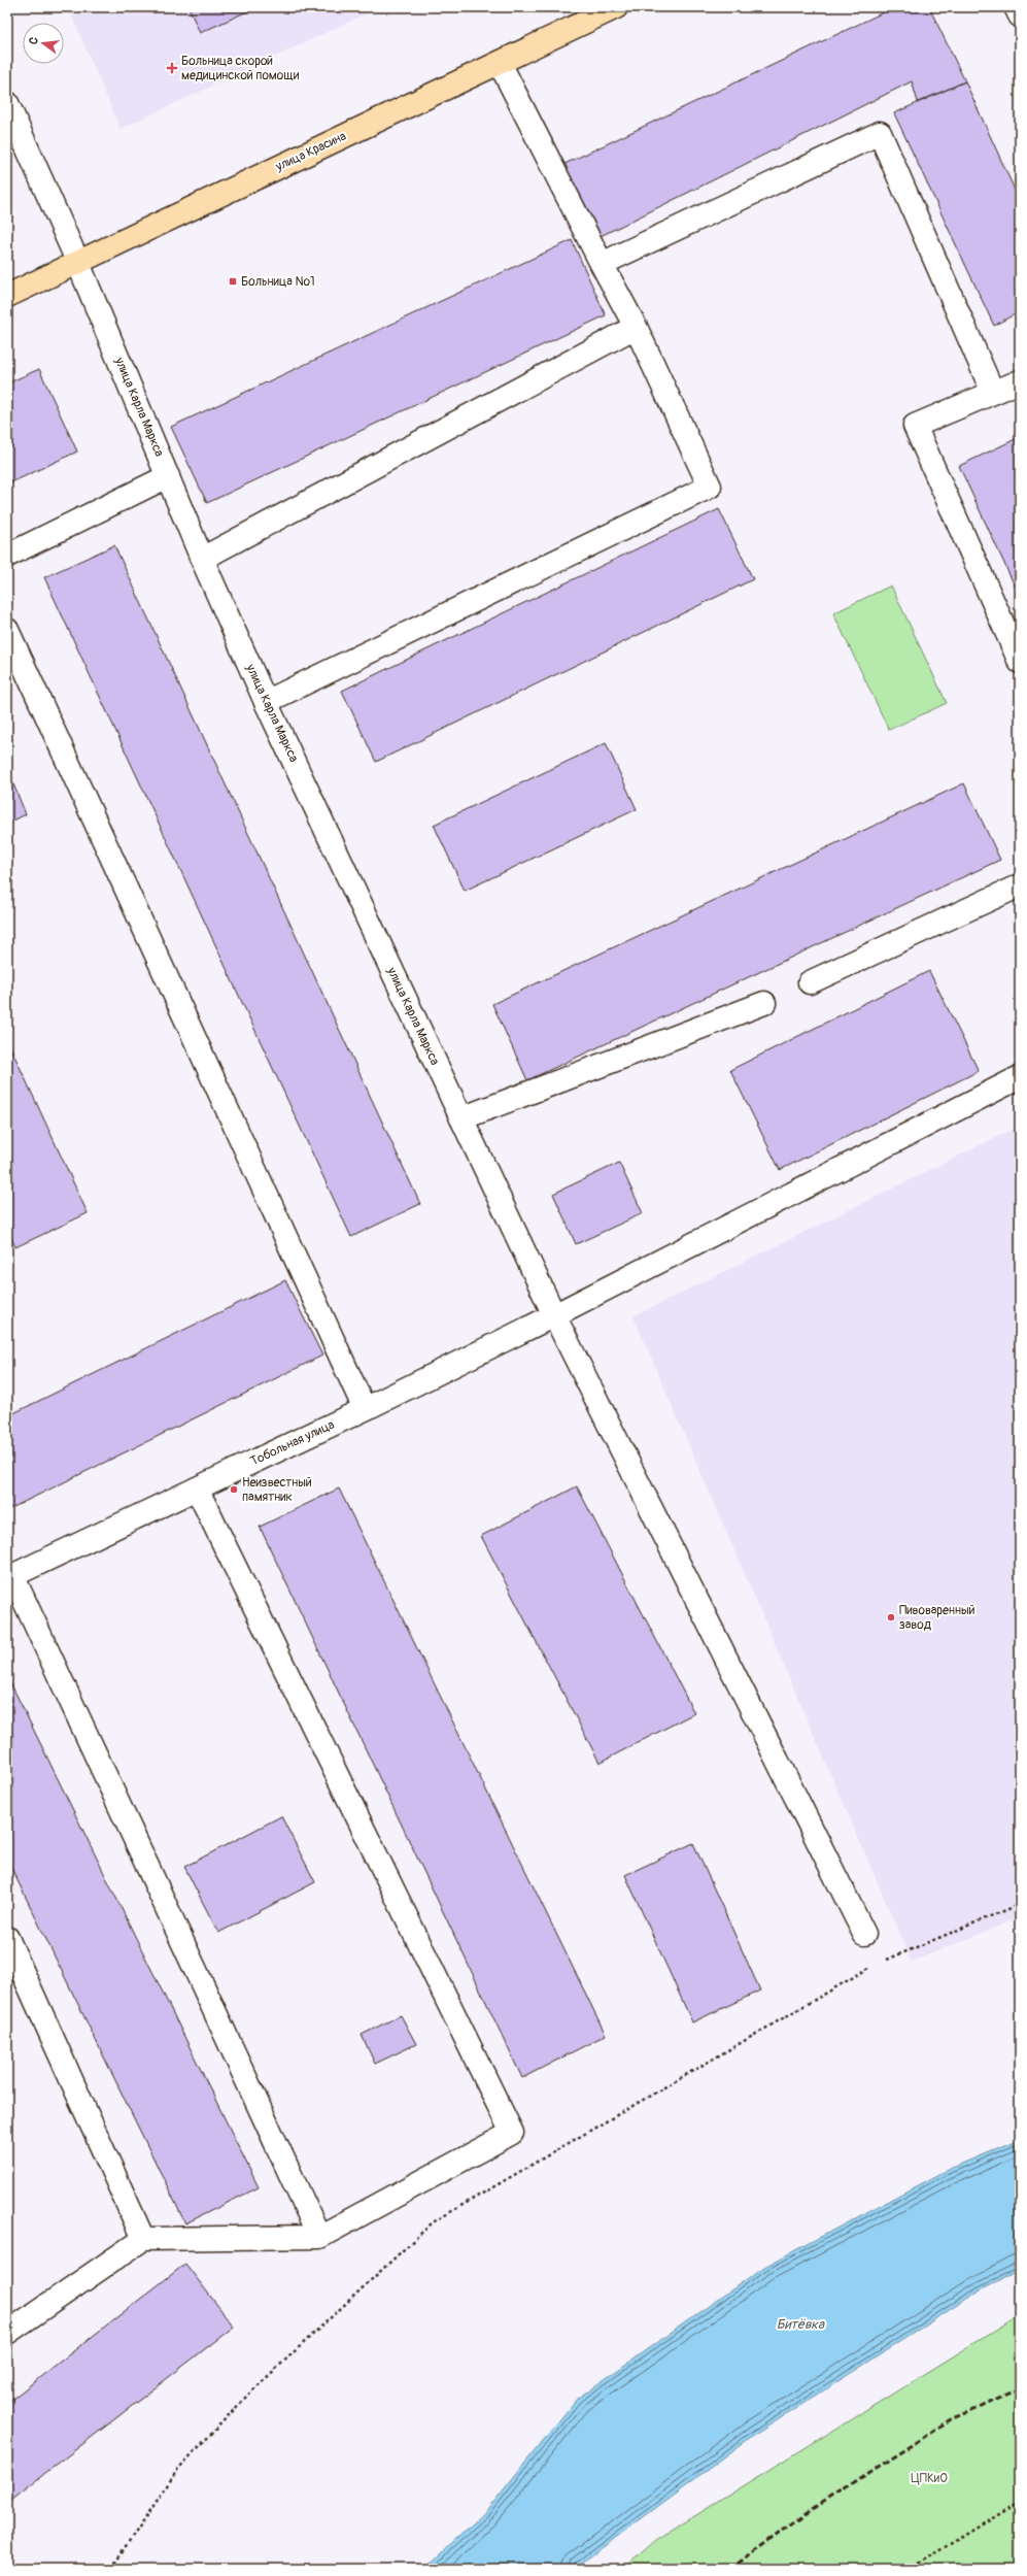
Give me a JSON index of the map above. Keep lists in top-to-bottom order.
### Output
{
  "streets": {
    "main road": ["улица Красина"],
    "street": ["улица Карла Маркса", "Тобольная улица"]
  },
  "crossings": [
    ["улица Красина", "улица Карла Маркса"],
    ["улица Карла Маркса", "Тобольная улица"]
  ],
  "water": ["Битёвка"],
  "parks": ["ЦПКиО"],
  "places": {
    "health": ["Больница скорой медицинской помощи"],
    "transit": ["Больница №1"],
    "other": ["Неизвестный памятник", "Пивоваренный завод"]
  },
  "north": "left"
}
